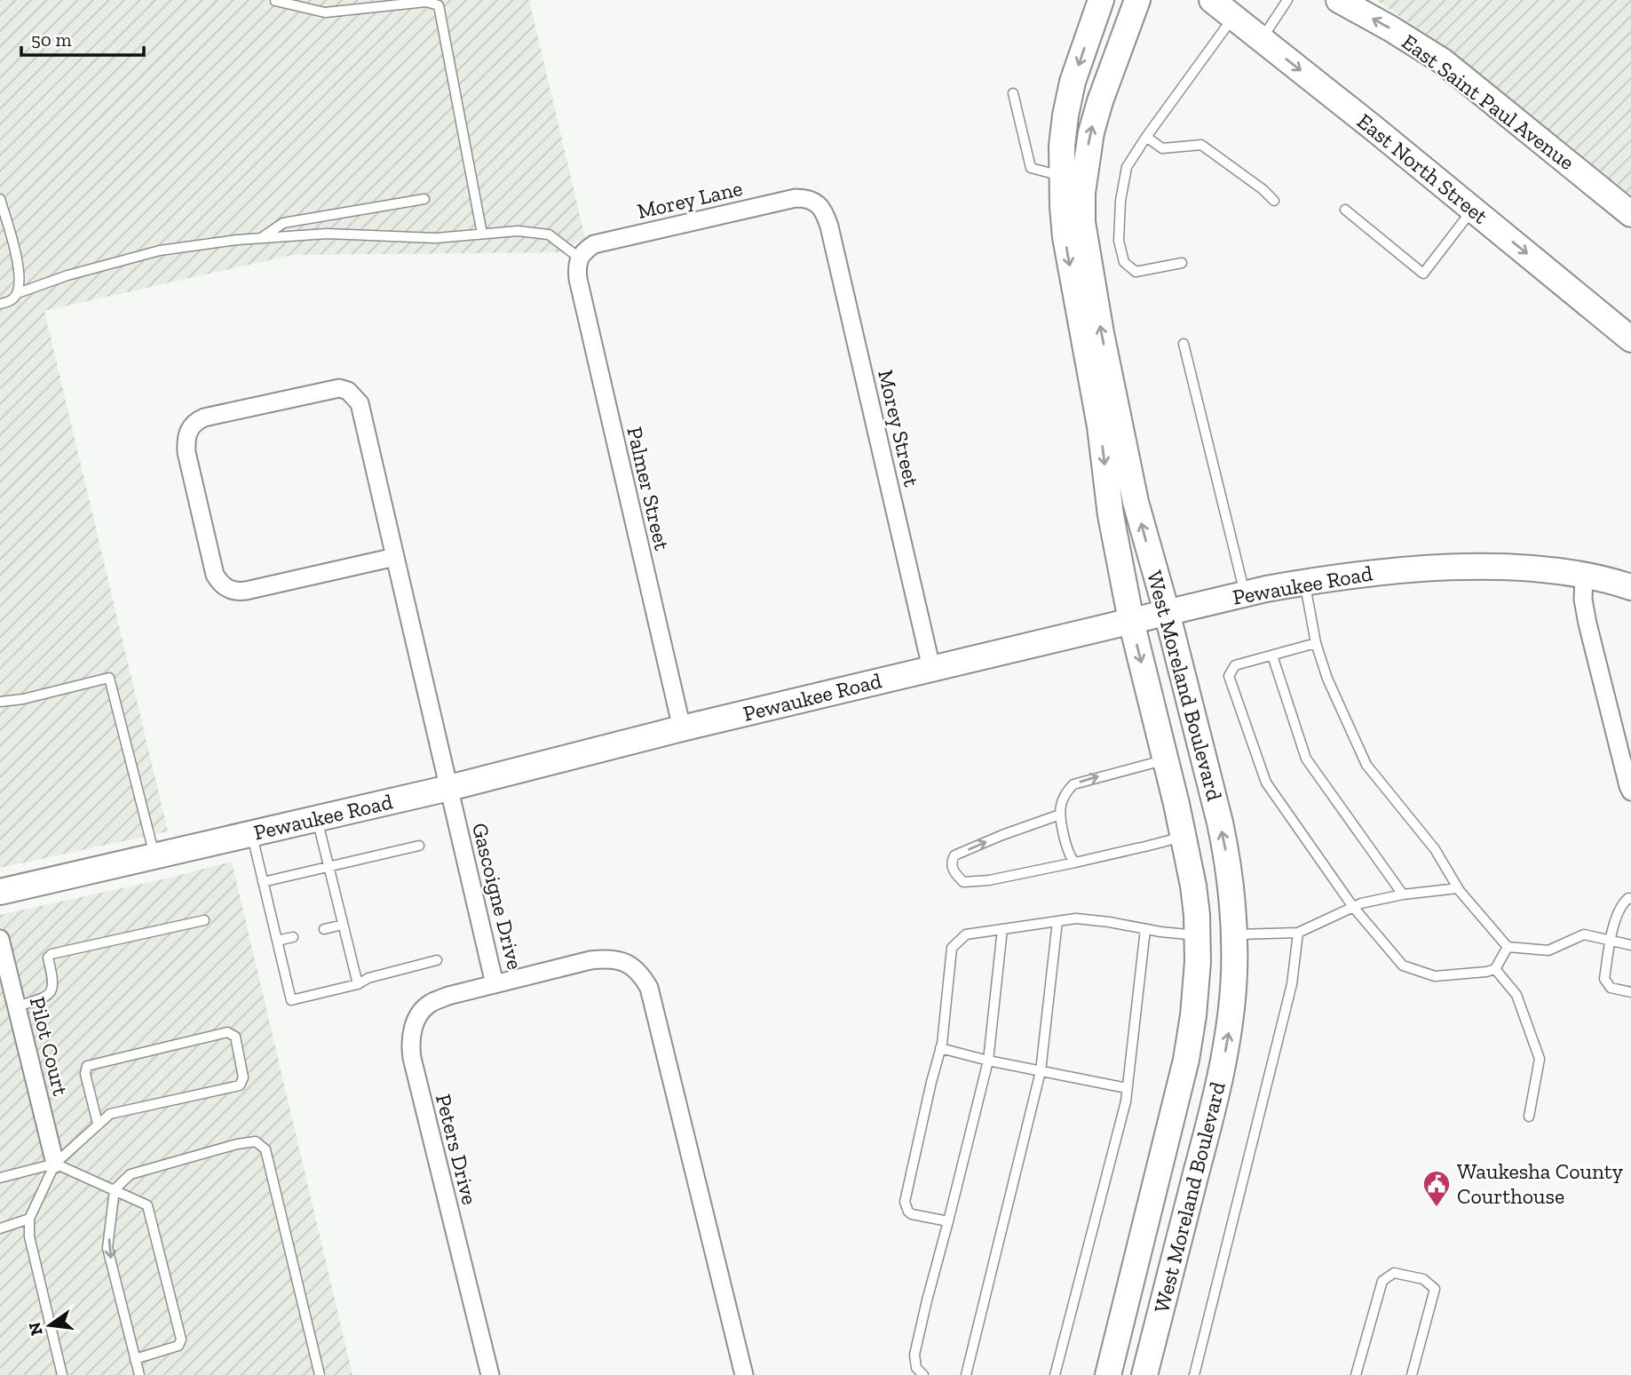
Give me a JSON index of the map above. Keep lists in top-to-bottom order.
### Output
{
  "streets": {
    "street": [
      "East Saint Paul Avenue",
      "East North Street",
      "Morey Lane",
      "Morey Street",
      "Palmer Street",
      "Pewaukee Road",
      "West Moreland Boulevard",
      "Gascoigne Drive",
      "Pilot Court",
      "Peters Drive"
    ]
  },
  "crossings": [
    ["Morey Lane", "Morey Street"],
    ["Morey Lane", "Palmer Street"],
    ["Morey Street", "Pewaukee Road"],
    ["Palmer Street", "Pewaukee Road"],
    ["Pewaukee Road", "West Moreland Boulevard"],
    ["Pewaukee Road", "Gascoigne Drive"],
    ["Gascoigne Drive", "Peters Drive"]
  ],
  "one_way": ["East Saint Paul Avenue", "East North Street"],
  "places": {
    "public building": ["Waukesha County Courthouse"]
  },
  "scale_bar": "50 m",
  "north": "left"
}
